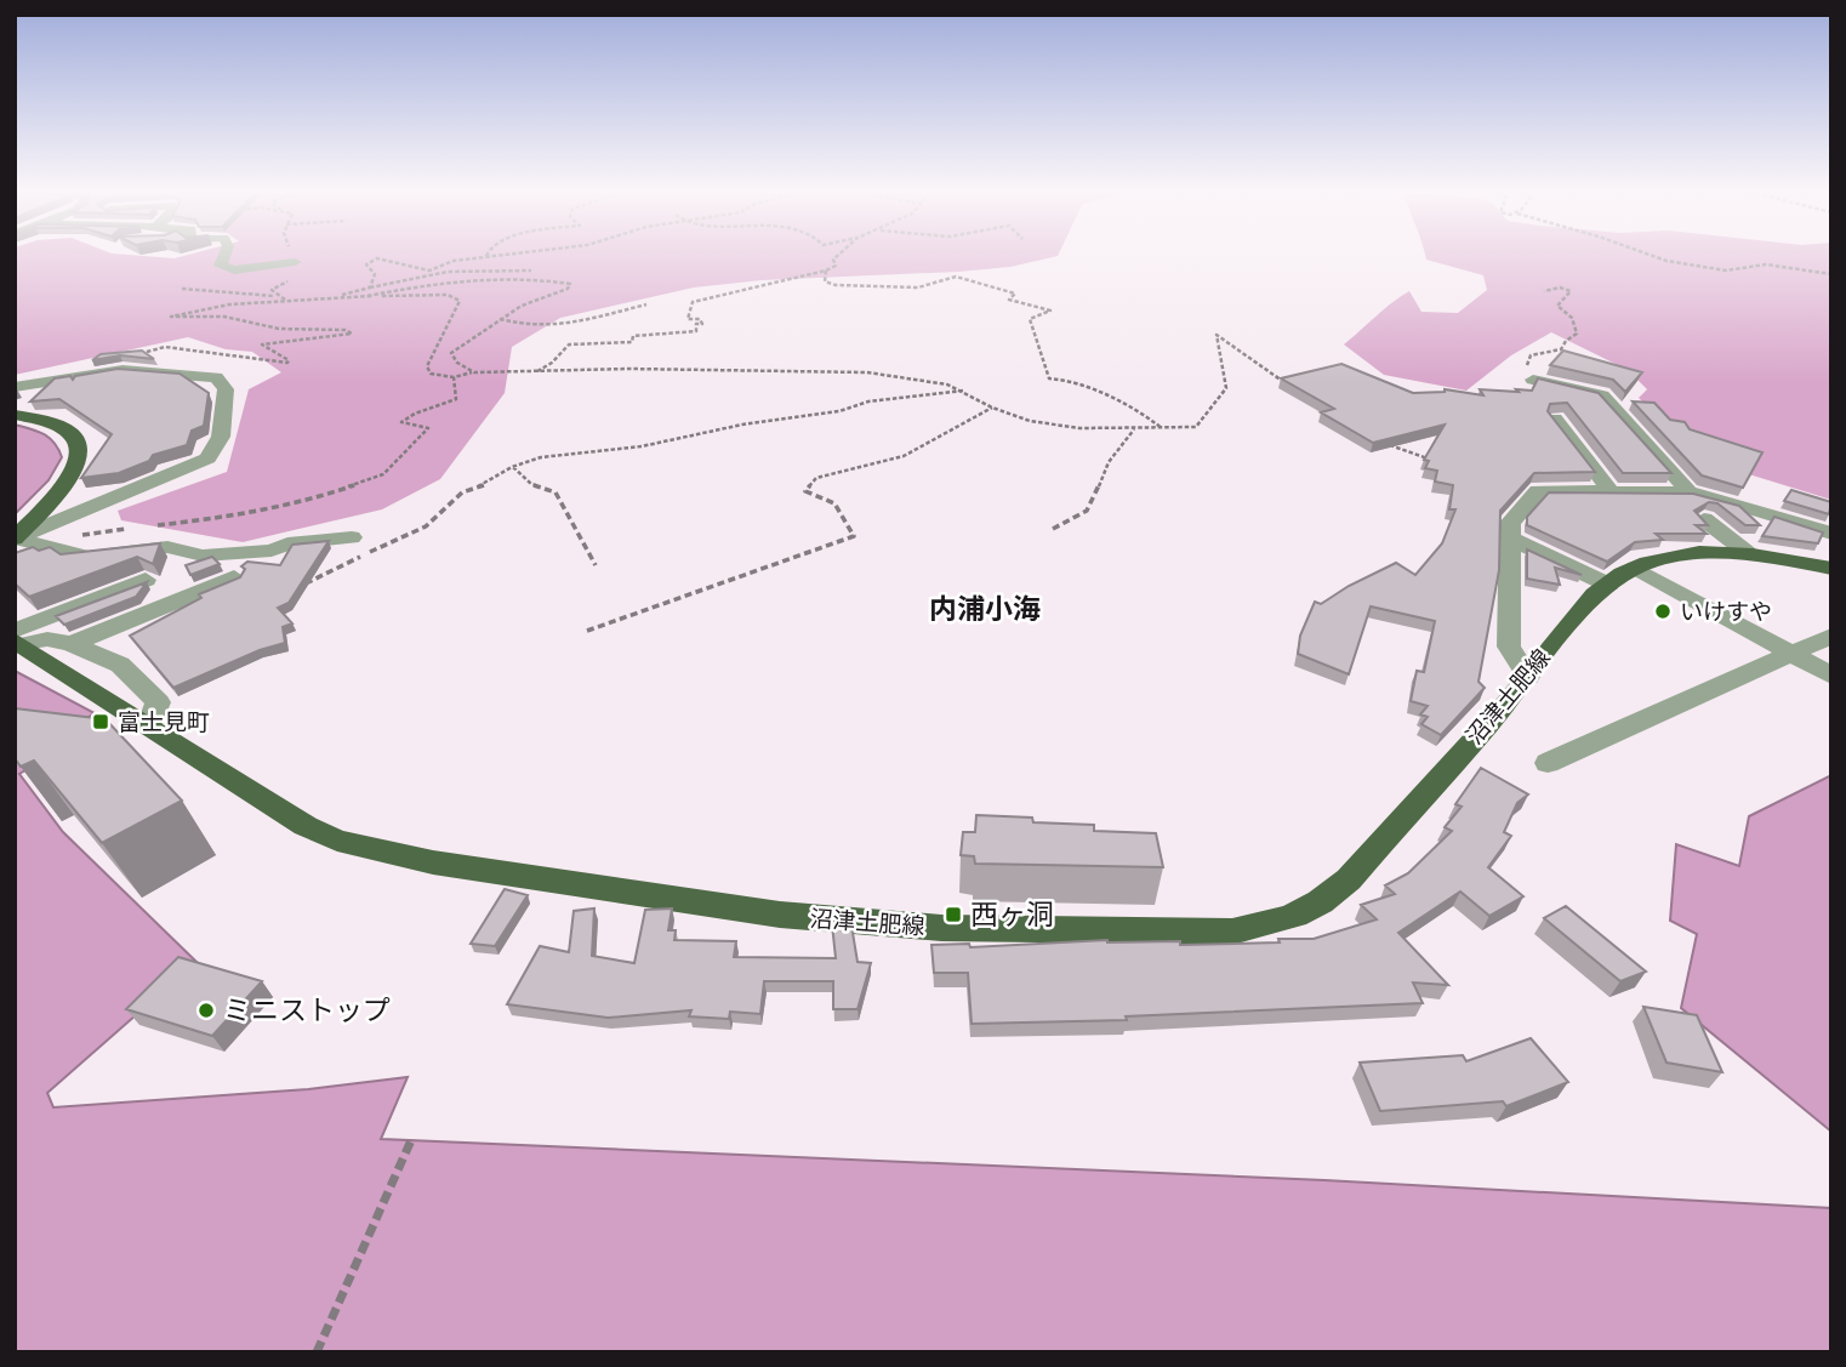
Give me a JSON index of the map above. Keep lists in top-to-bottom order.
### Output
{
  "streets": {
    "main road": ["沼津土肥線"]
  },
  "districts": ["内浦小海"],
  "places": {
    "other": ["いけすや", "ミニストップ"],
    "transit": ["富士見町", "西ヶ洞"]
  }
}
